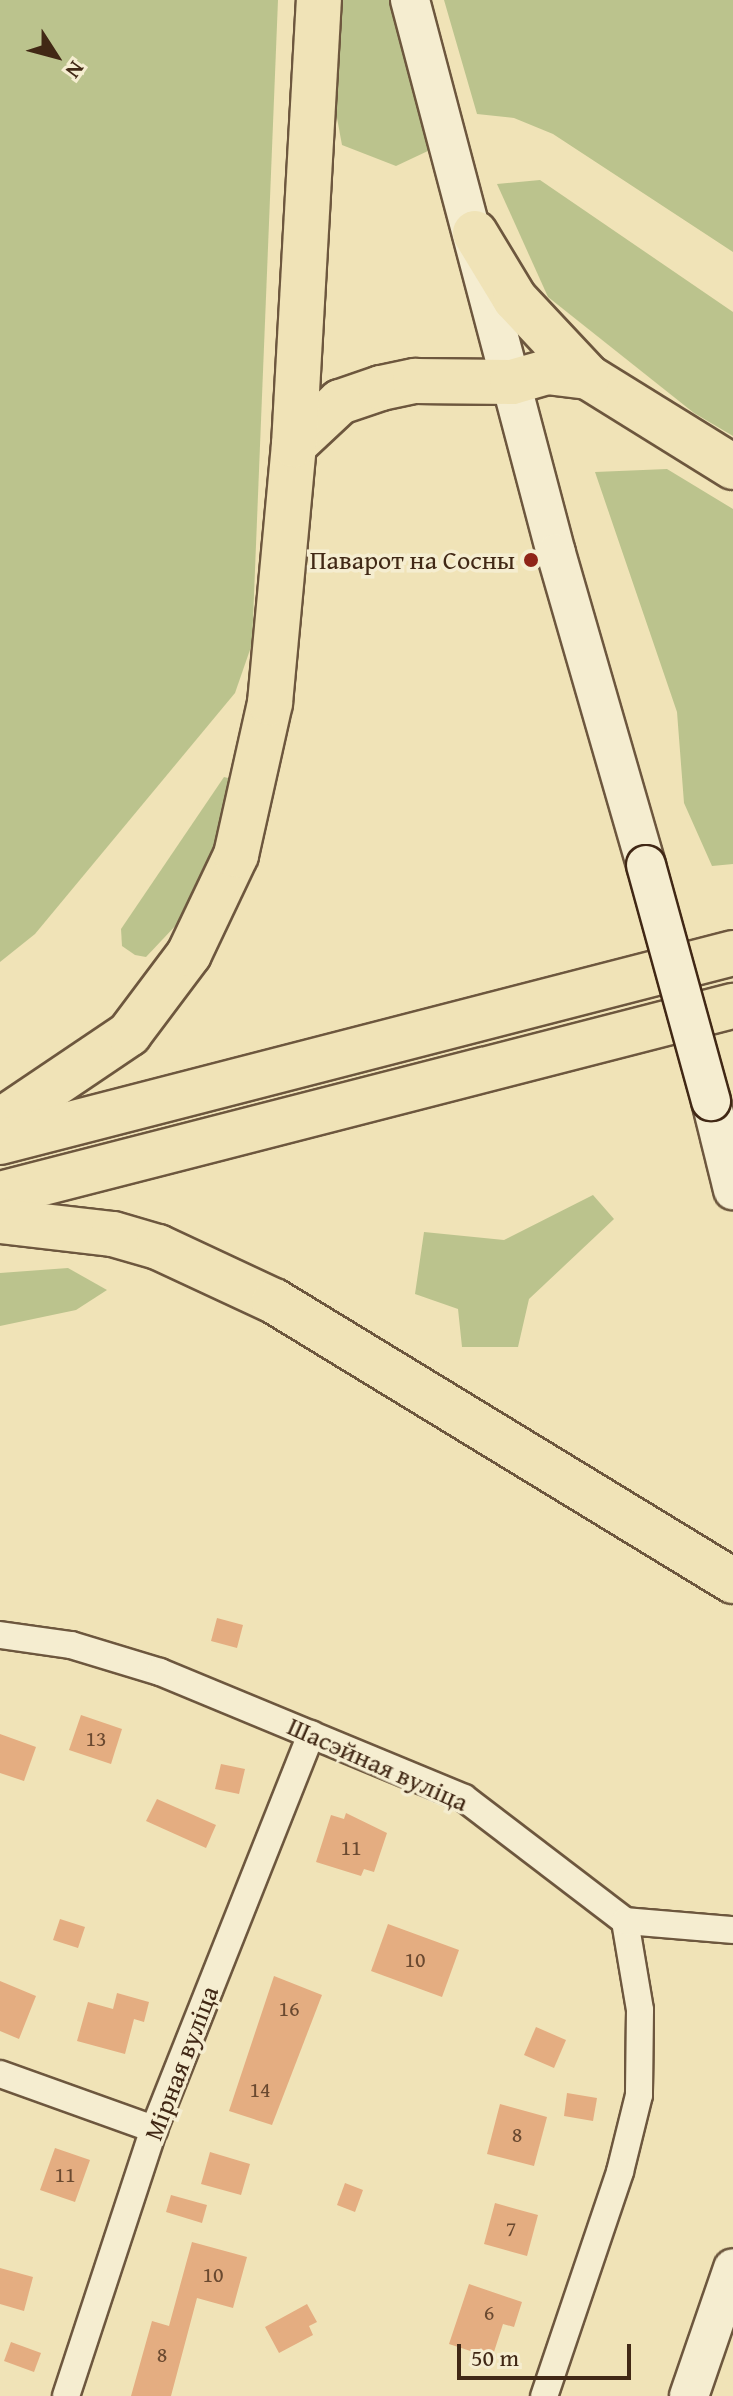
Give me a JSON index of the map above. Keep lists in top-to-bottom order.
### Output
{
  "streets": {
    "street": ["Шасэйная вуліца", "Мірная вуліца"]
  },
  "crossings": [
    ["Шасэйная вуліца", "Мірная вуліца"]
  ],
  "places": ["Паварот на Сосны"],
  "house_numbers": [
    "13",
    "11",
    "10",
    "16",
    "14",
    "8",
    "11",
    "7",
    "10",
    "6",
    "8"
  ],
  "scale_bar": "50 m",
  "north": "bottom right"
}
